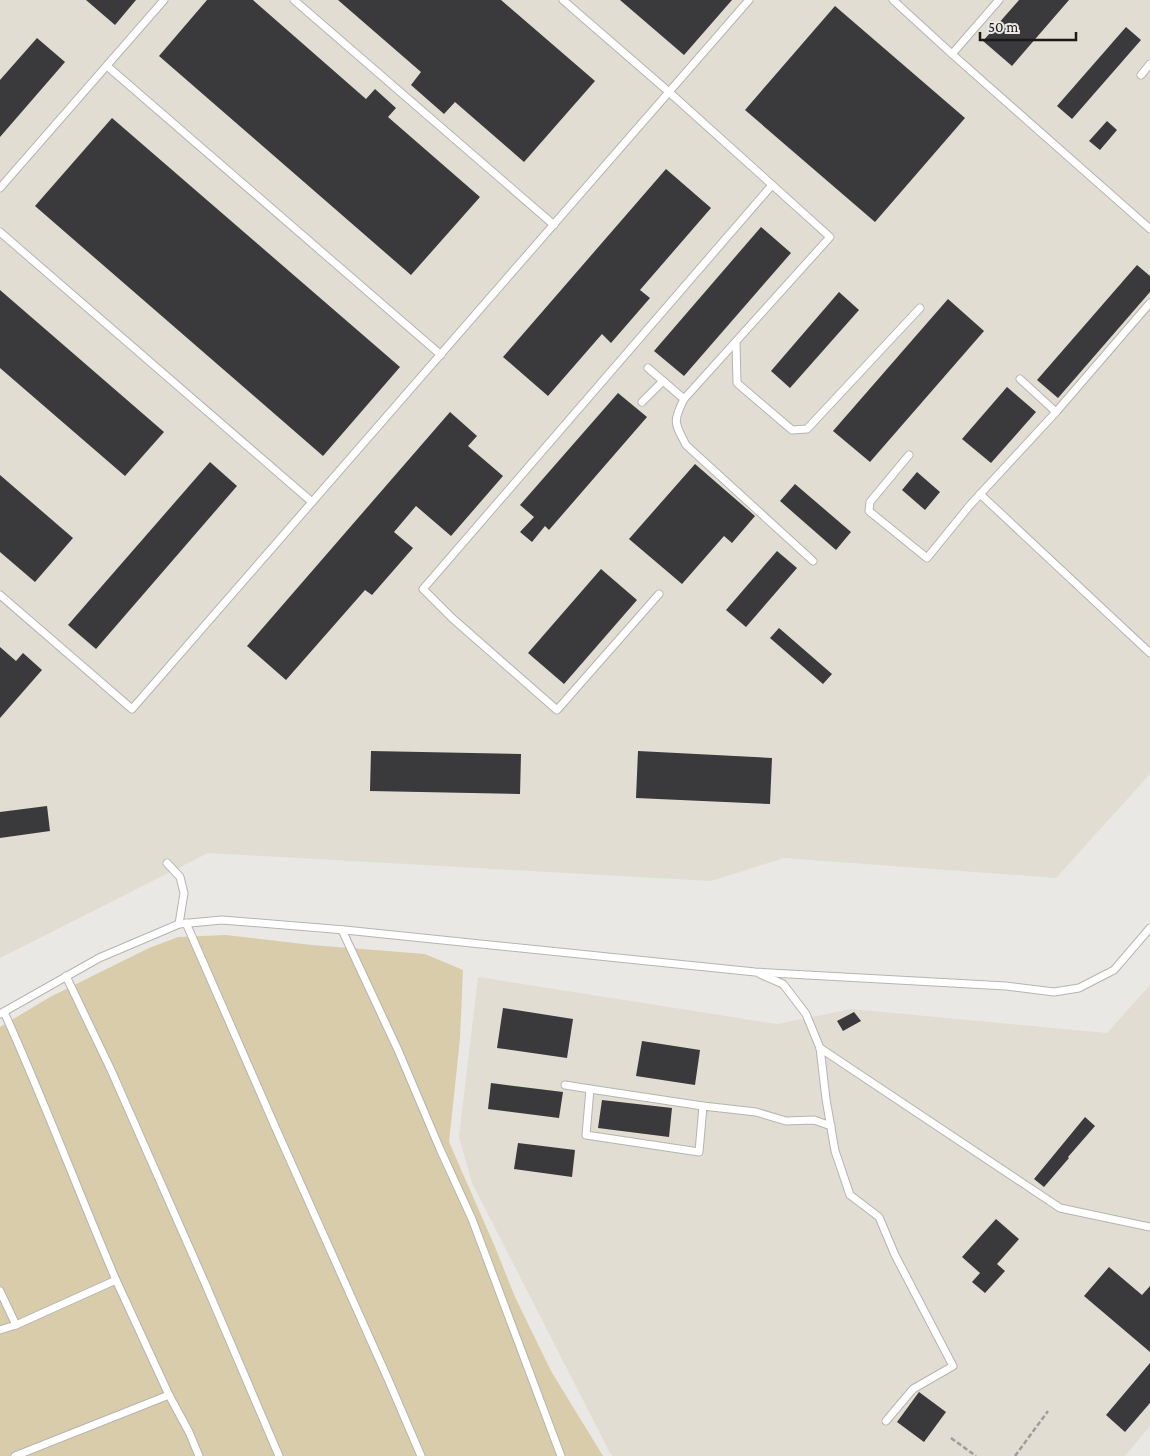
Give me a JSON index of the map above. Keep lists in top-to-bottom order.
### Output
{
  "scale_bar": "50 m"
}
